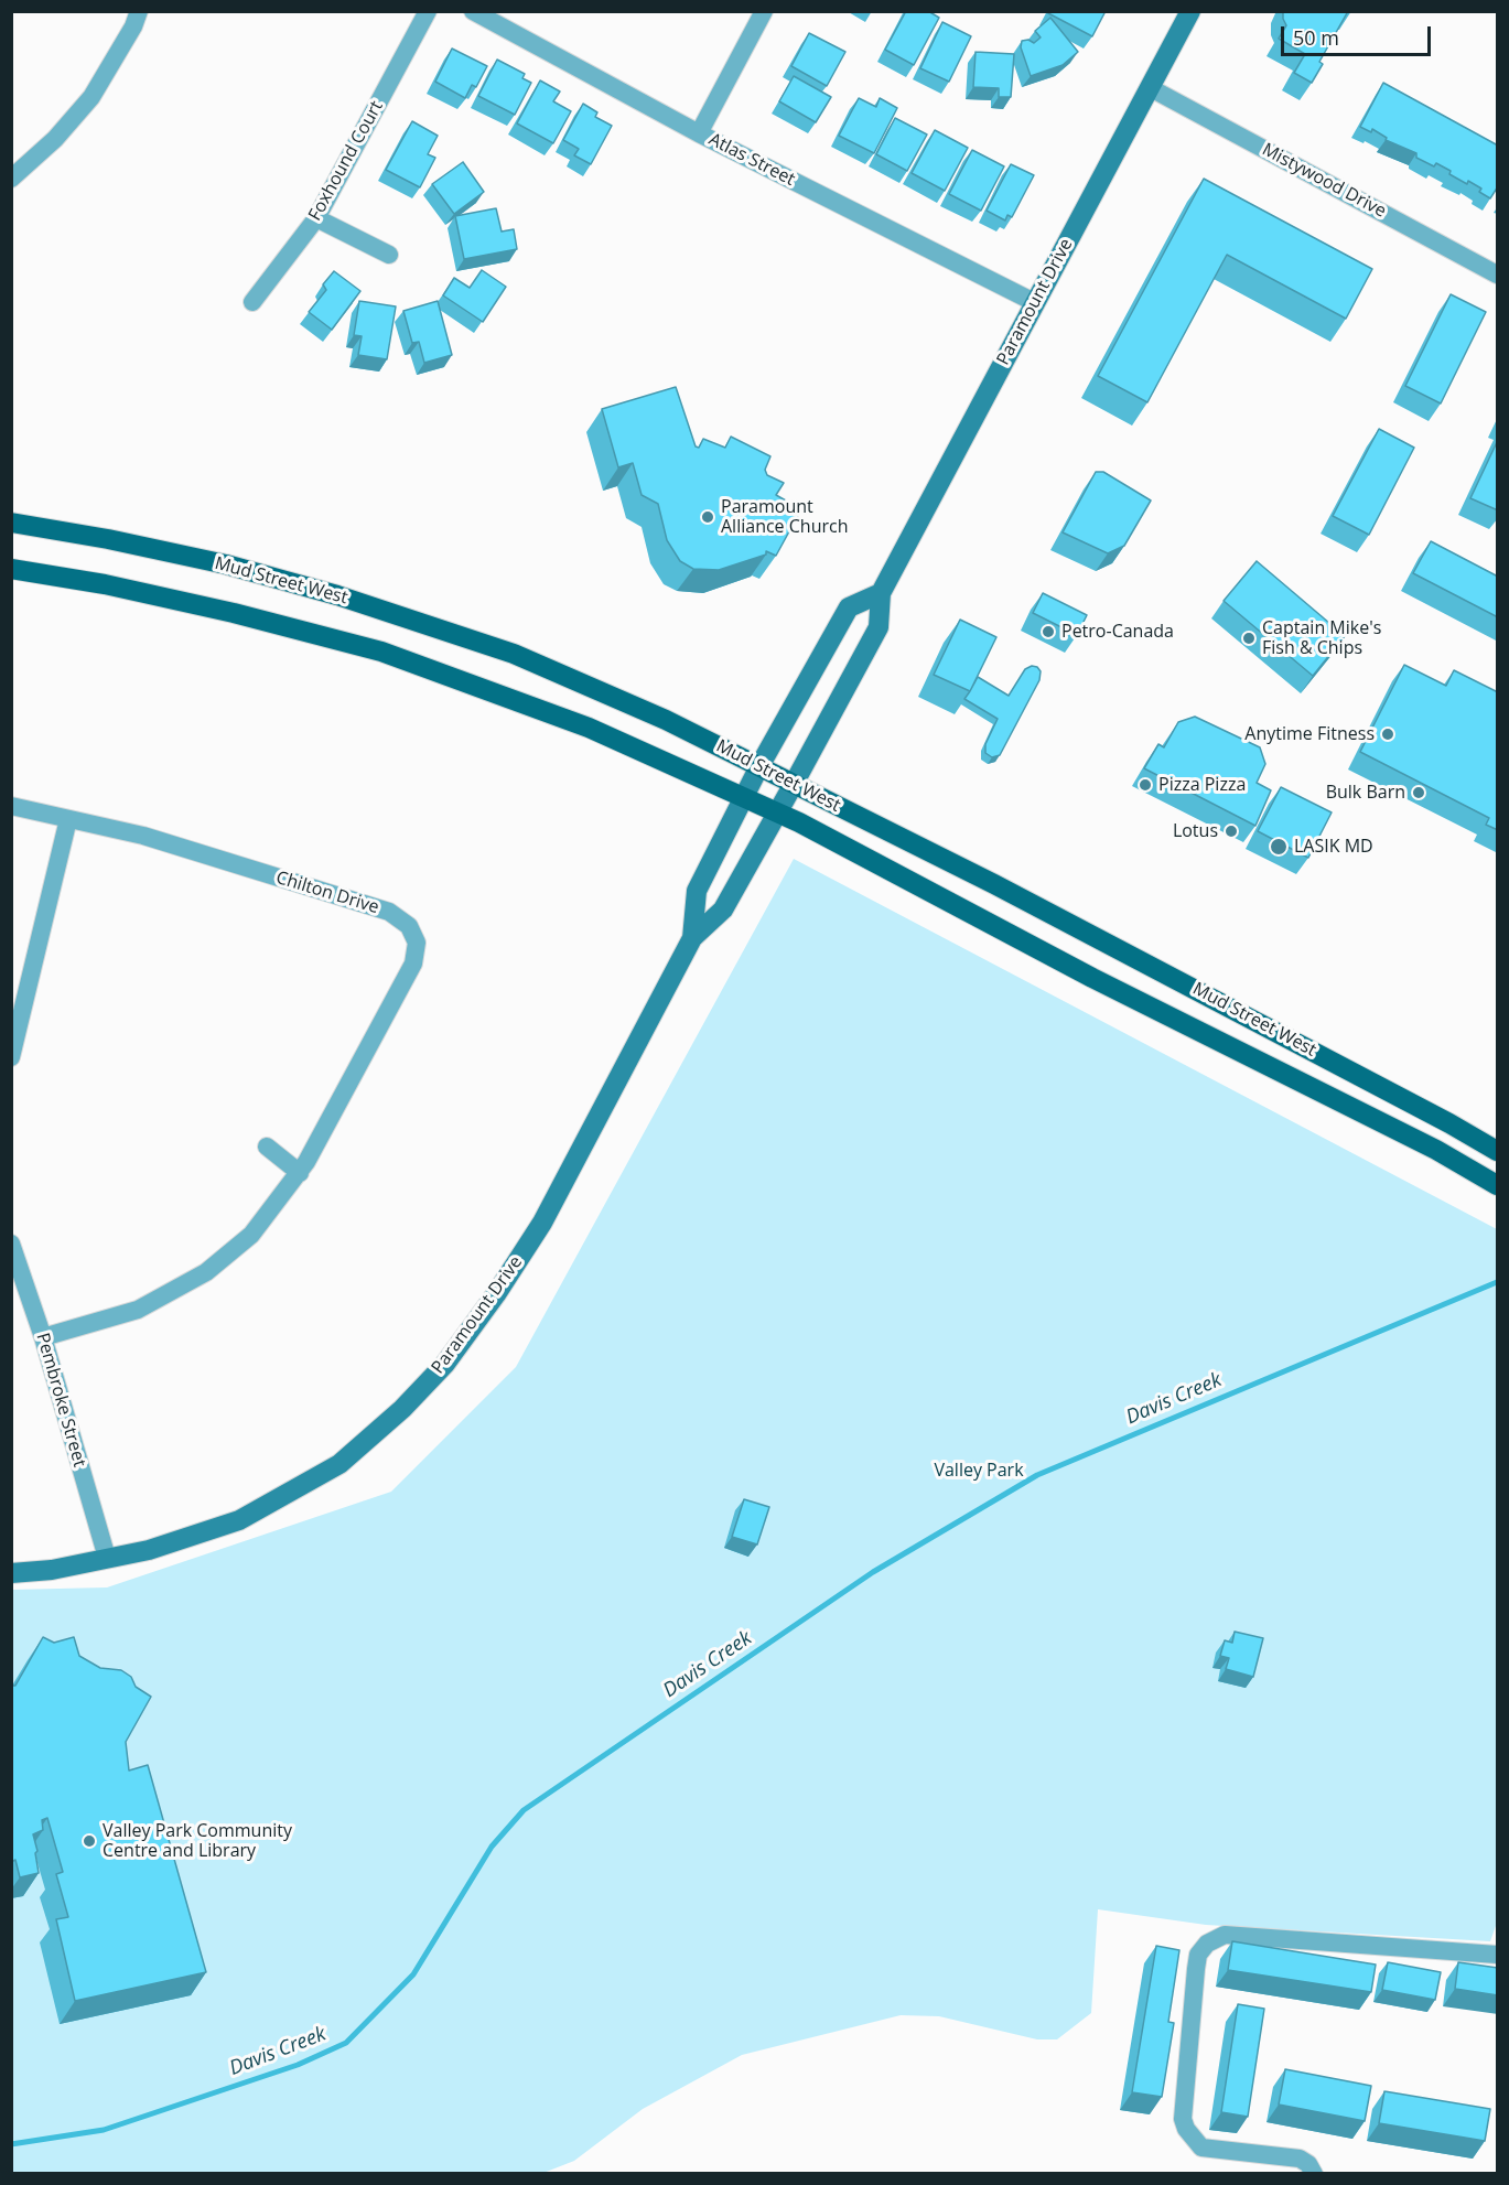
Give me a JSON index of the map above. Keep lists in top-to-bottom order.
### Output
{
  "streets": {
    "main road": ["Paramount Drive", "Mud Street West"],
    "street": [
      "Atlas Street",
      "Foxhound Court",
      "Mistywood Drive",
      "Chilton Drive",
      "Pembroke Street"
    ]
  },
  "crossings": [
    ["Atlas Street", "Paramount Drive"],
    ["Mistywood Drive", "Paramount Drive"],
    ["Paramount Drive", "Mud Street West"],
    ["Paramount Drive", "Pembroke Street"],
    ["Chilton Drive", "Pembroke Street"]
  ],
  "water": ["Davis Creek"],
  "parks": ["Valley Park"],
  "places": [
    "Paramount Alliance Church",
    "Petro-Canada",
    "Captain Mike's Fish & Chips",
    "Anytime Fitness",
    "Pizza Pizza",
    "Bulk Barn",
    "Lotus",
    "LASIK MD",
    "Valley Park Community Centre and Library"
  ],
  "scale_bar": "50 m"
}
